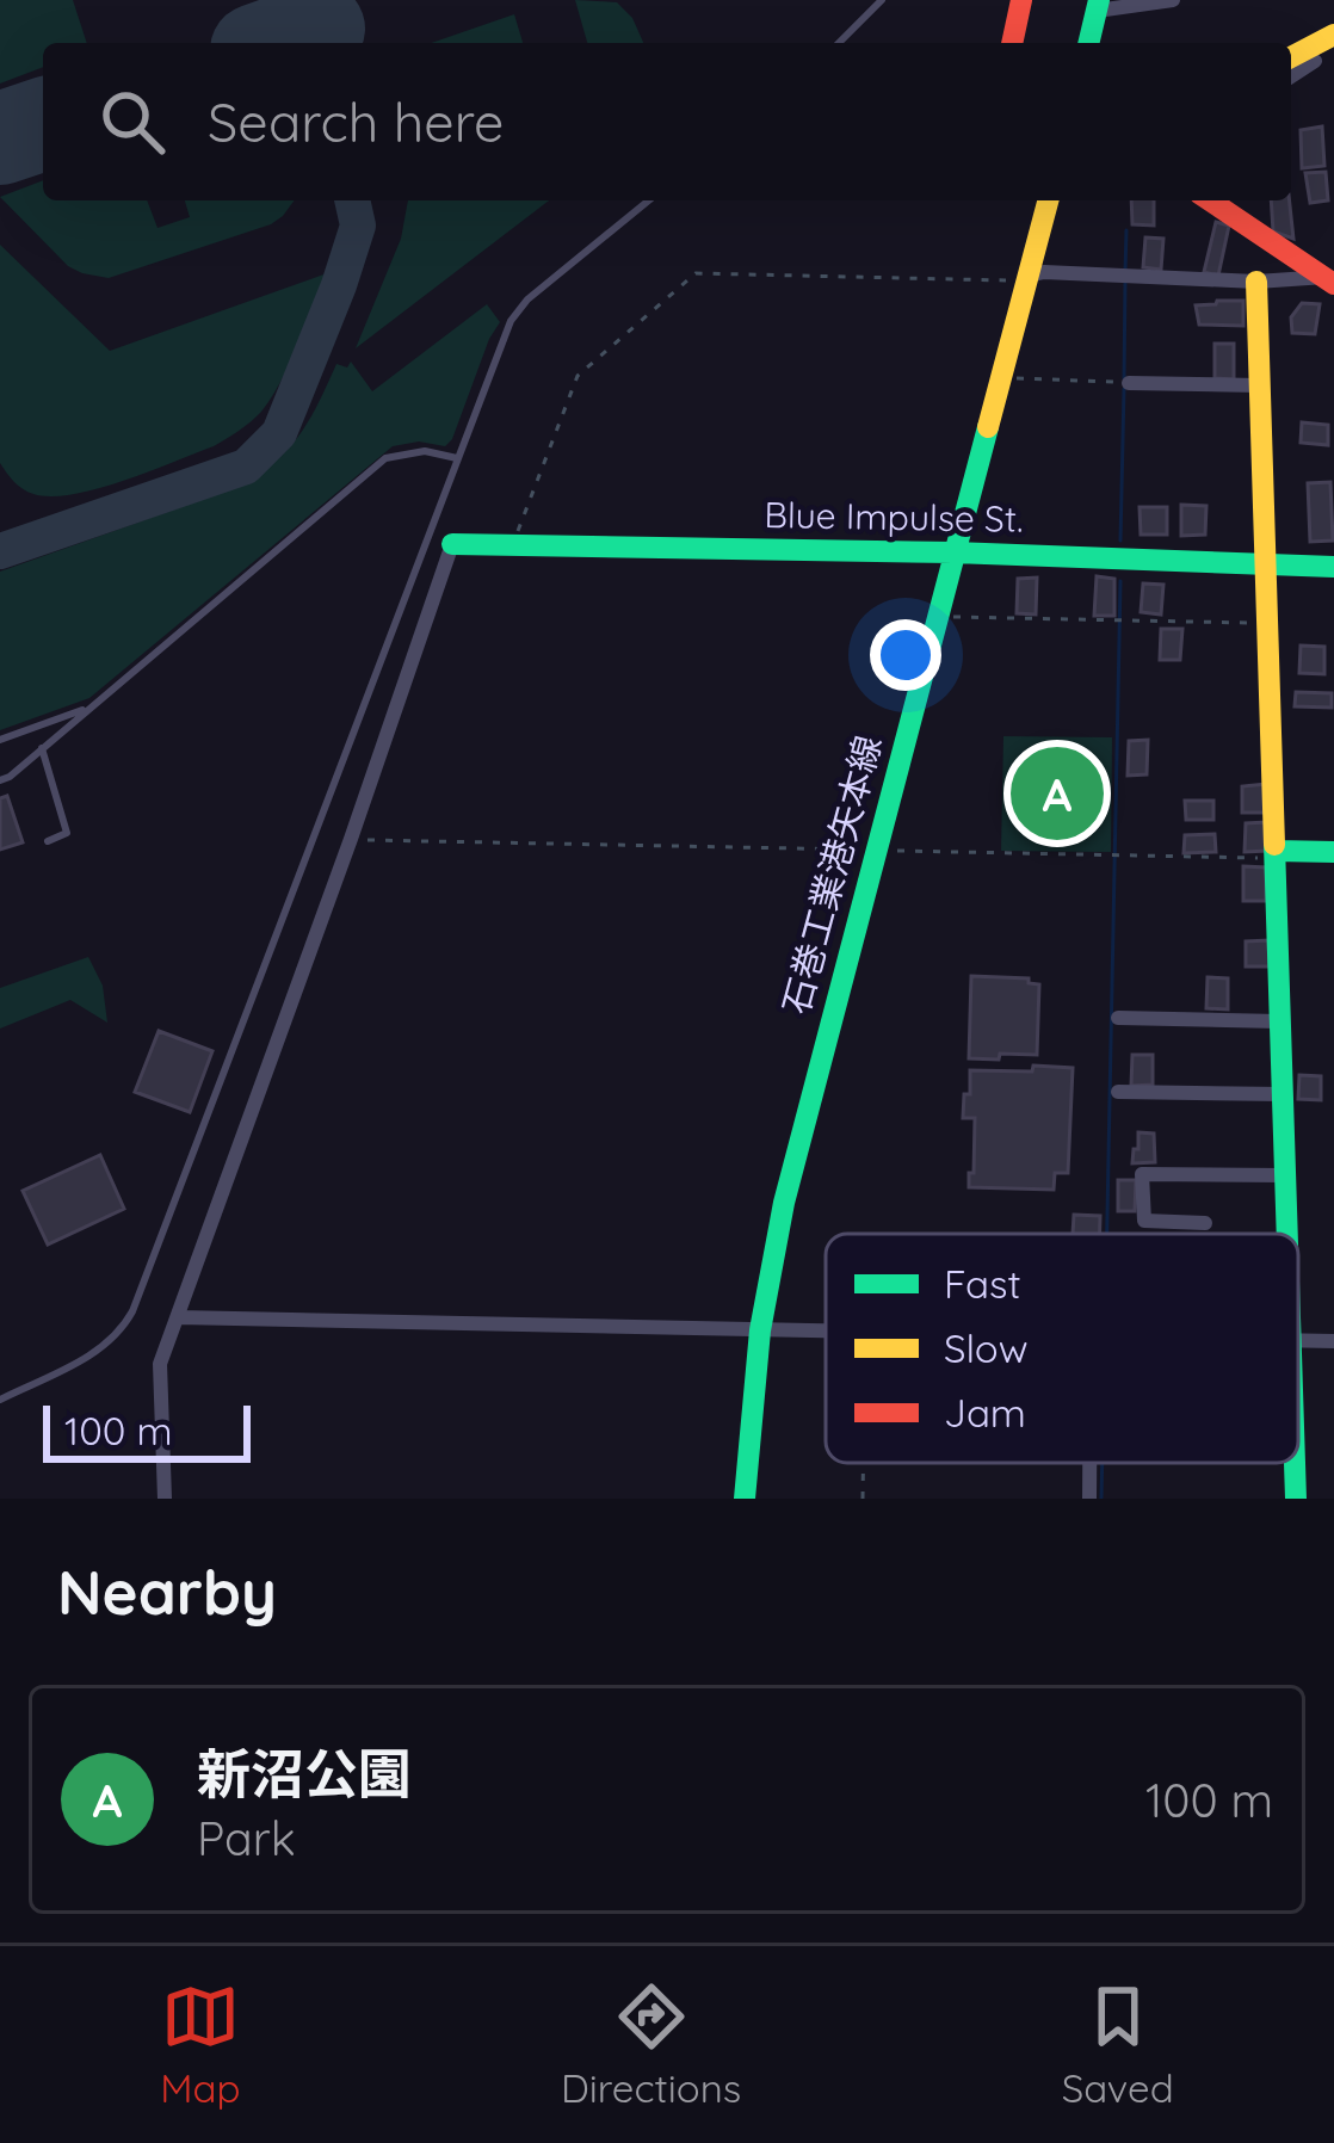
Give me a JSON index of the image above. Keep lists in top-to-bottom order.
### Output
{
  "streets": {
    "street": ["Blue Impulse St.", "石巻工業港矢本線"]
  },
  "crossings": [
    ["Blue Impulse St.", "石巻工業港矢本線"]
  ],
  "legend": ["Fast", "Slow", "Jam"],
  "scale_bar": "100 m",
  "page": {
    "search": "Search here",
    "pins": "A",
    "scale": "100 m",
    "heading": "Nearby",
    "list": [
      {
        "mark": "A",
        "name": "新沼公園",
        "note": "Park",
        "value": "100 m"
      }
    ],
    "nav": ["Map", "Directions", "Saved"]
  }
}
